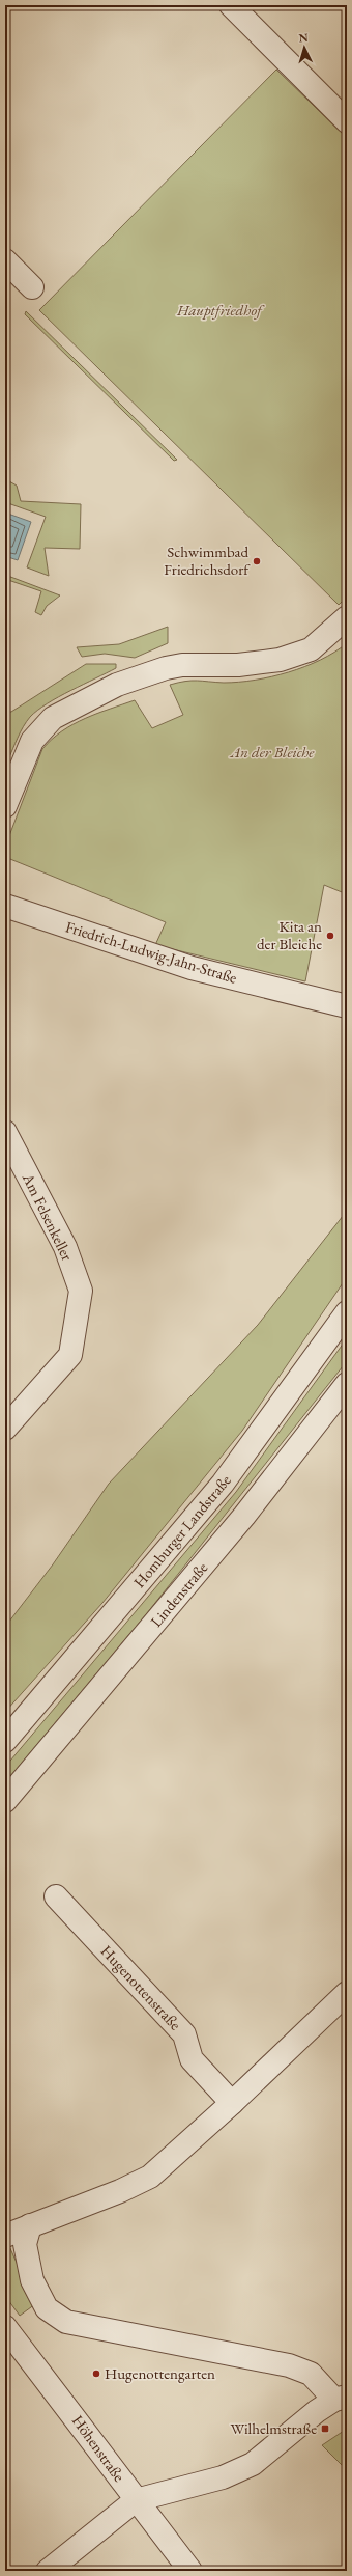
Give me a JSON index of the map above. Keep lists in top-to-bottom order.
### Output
{
  "streets": {
    "street": [
      "Friedrich-Ludwig-Jahn-Straße",
      "Am Felsenkeller",
      "Homburger Landstraße",
      "Lindenstraße",
      "Hugenottenstraße",
      "Höhenstraße"
    ]
  },
  "parks": ["Hauptfriedhof", "An der Bleiche"],
  "places": {
    "other": ["Schwimmbad Friedrichsdorf", "Kita an der Bleiche", "Hugenottengarten"],
    "transit": ["Wilhelmstraße"]
  },
  "north": "top"
}
